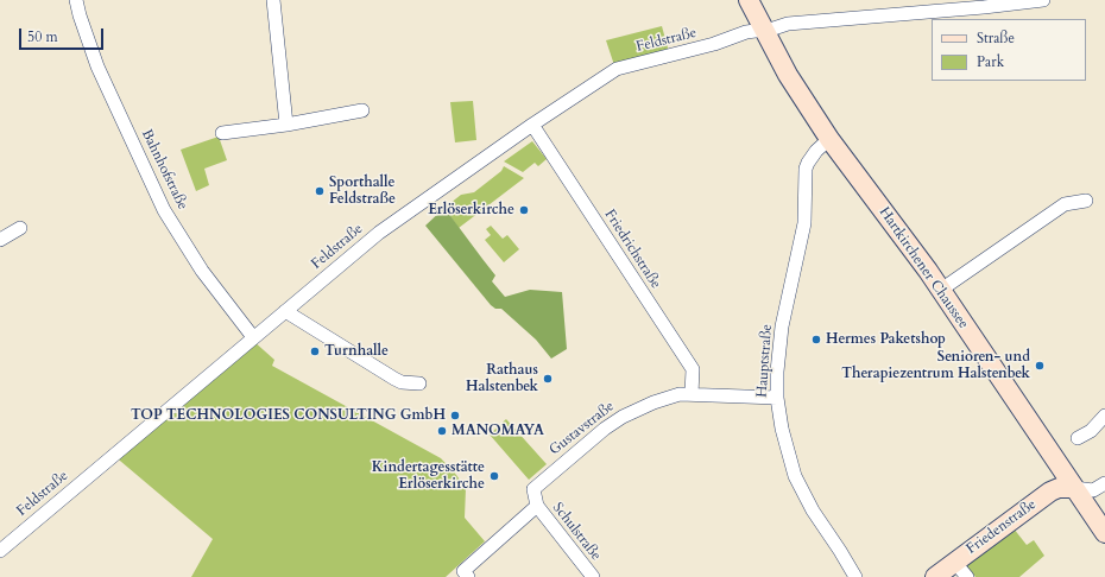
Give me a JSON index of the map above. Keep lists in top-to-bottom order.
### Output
{
  "streets": {
    "main road": ["Hartkirchener Chaussee", "Friedenstraße"],
    "street": [
      "Feldstraße",
      "Bahnhofstraße",
      "Friedrichstraße",
      "Hauptstraße",
      "Gustavstraße",
      "Schulstraße"
    ]
  },
  "crossings": [
    ["Feldstraße", "Bahnhofstraße"],
    ["Feldstraße", "Friedrichstraße"],
    ["Feldstraße", "Hartkirchener Chaussee"],
    ["Friedrichstraße", "Gustavstraße"],
    ["Hartkirchener Chaussee", "Hauptstraße"],
    ["Hartkirchener Chaussee", "Friedenstraße"],
    ["Hauptstraße", "Gustavstraße"],
    ["Gustavstraße", "Schulstraße"]
  ],
  "places": [
    "Sporthalle Feldstraße",
    "Erlöserkirche",
    "Hermes Paketshop",
    "Turnhalle",
    "Senioren- und Therapiezentrum Halstenbek",
    "Rathaus Halstenbek",
    "TOP TECHNOLOGIES CONSULTING GmbH",
    "MANOMAYA",
    "Kindertagesstätte Erlöserkirche"
  ],
  "legend": ["Straße", "Park"],
  "scale_bar": "50 m"
}
